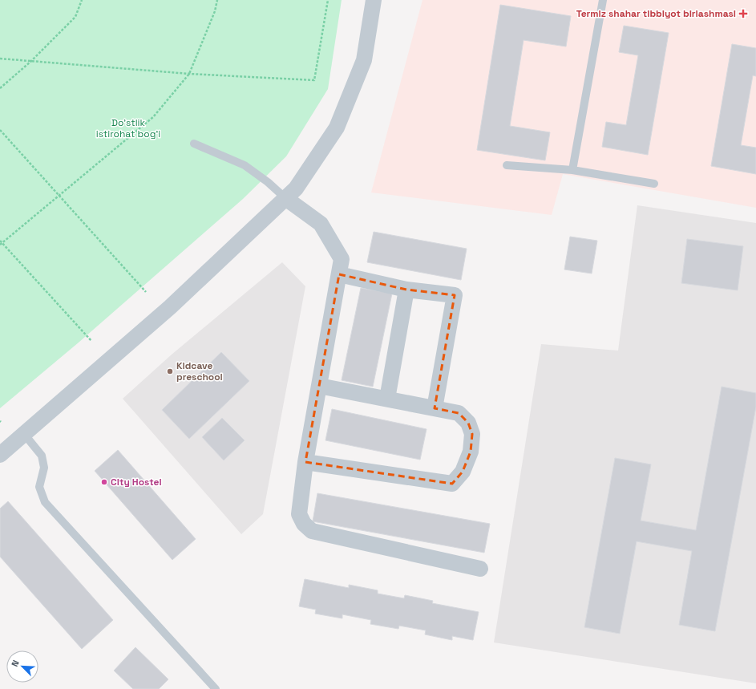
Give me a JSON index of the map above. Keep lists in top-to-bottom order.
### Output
{
  "parks": ["Do'stlik istirohat bog'i"],
  "places": {
    "health": ["Termiz shahar tibbiyot birlashmasi"],
    "other": ["Kidcave preschool", "City Hostel"]
  },
  "north": "top left"
}
